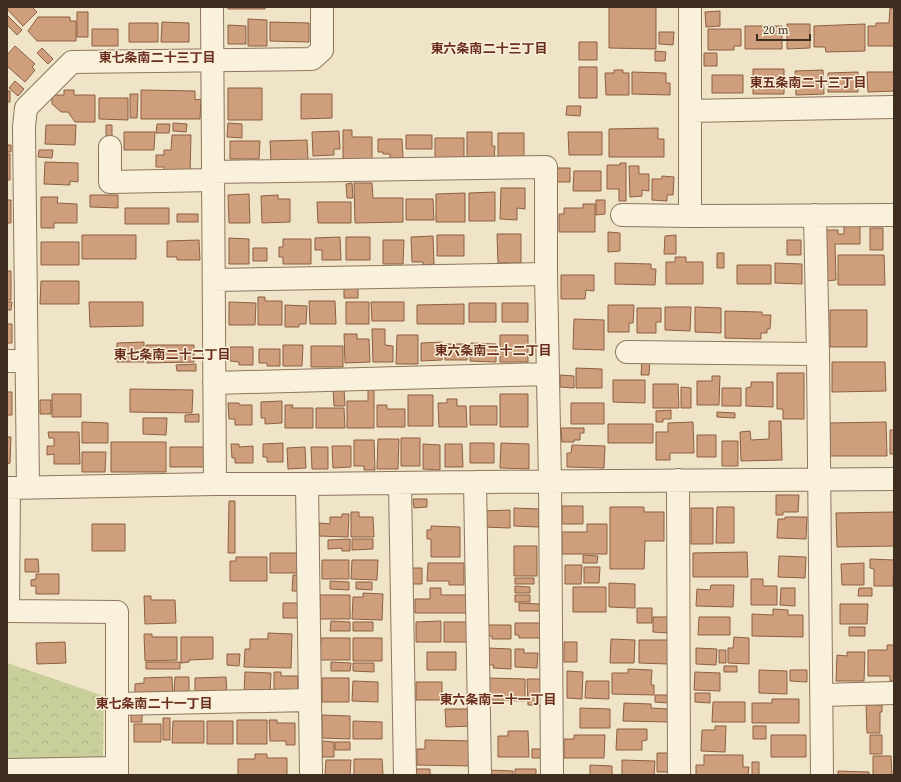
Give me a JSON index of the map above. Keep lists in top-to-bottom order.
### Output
{
  "districts": [
    "東六条南二十三丁目",
    "東七条南二十三丁目",
    "東五条南二十三丁目",
    "東六条南二十二丁目",
    "東七条南二十二丁目",
    "東六条南二十一丁目",
    "東七条南二十一丁目"
  ],
  "scale_bar": "20 m"
}
